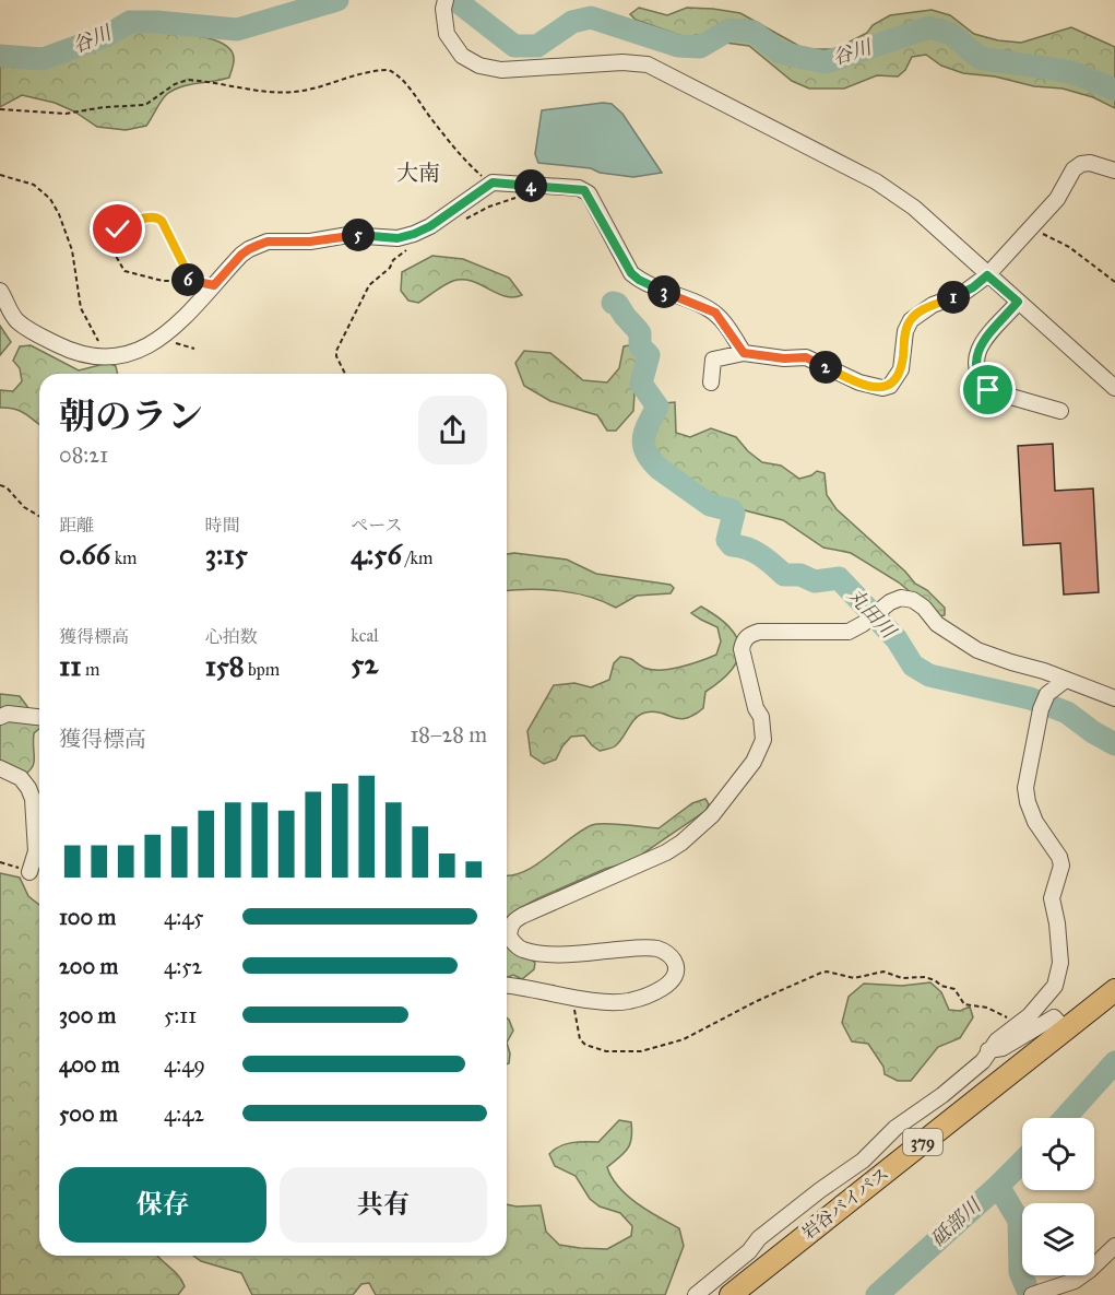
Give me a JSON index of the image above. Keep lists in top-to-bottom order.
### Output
{
  "streets": {
    "highway": ["379", "岩谷バイパス"]
  },
  "districts": ["大南"],
  "water": ["谷川", "丸田川", "砥部川"],
  "page": {
    "pins": [
      "4",
      "5",
      "6",
      "3",
      "1",
      "2"
    ],
    "heading": ["朝のラン", "08:21"],
    "stats": [
      ["距離", "0.66 km"],
      ["時間", "3:15"],
      ["ペース", "4:56 /km"],
      ["獲得標高", "11 m"],
      ["心拍数", "158 bpm"],
      ["kcal", "52"]
    ],
    "chart": ["獲得標高", "18–28 m"],
    "list": [
      {
        "name": "100 m",
        "note": "4:45"
      },
      {
        "name": "200 m",
        "note": "4:52"
      },
      {
        "name": "300 m",
        "note": "5:11"
      },
      {
        "name": "400 m",
        "note": "4:49"
      },
      {
        "name": "500 m",
        "note": "4:42"
      }
    ],
    "buttons": ["保存", "共有"]
  }
}
